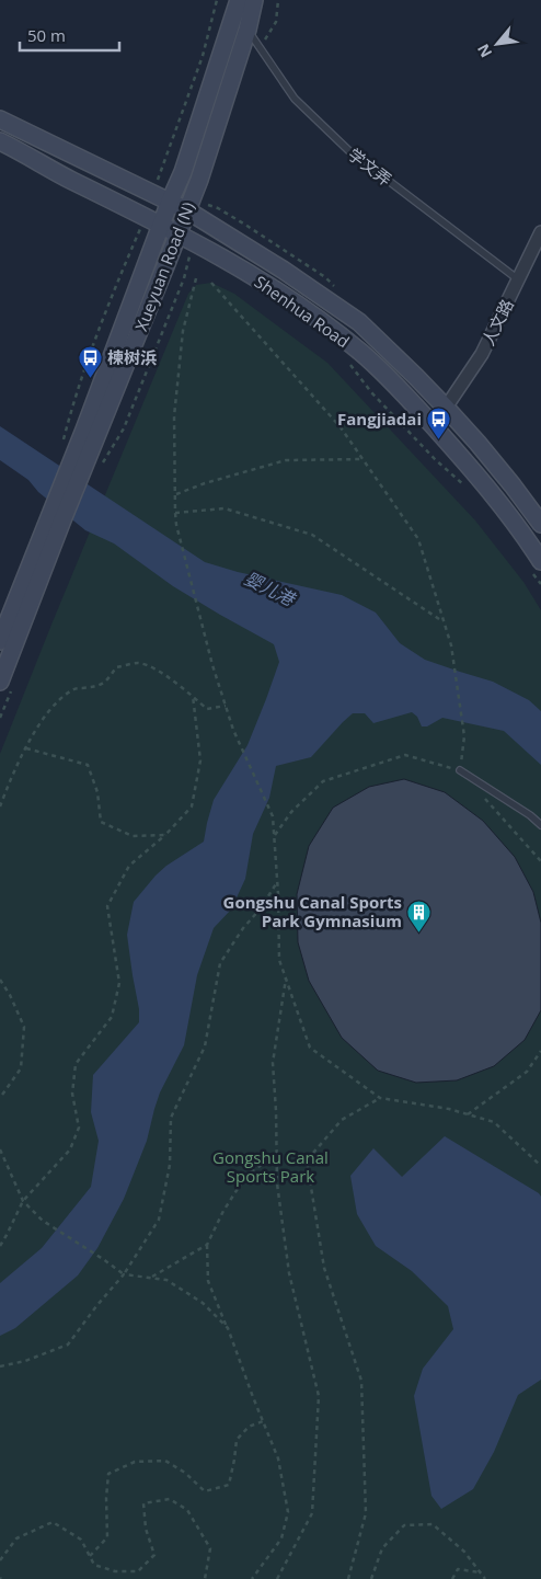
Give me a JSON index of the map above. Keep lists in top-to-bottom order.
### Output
{
  "streets": {
    "main road": ["Xueyuan Road (N)", "Shenhua Road"],
    "street": ["人文路"],
    "lane": ["学文弄"]
  },
  "crossings": [
    ["学文弄", "Xueyuan Road (N)"],
    ["学文弄", "人文路"],
    ["Xueyuan Road (N)", "Shenhua Road"],
    ["Shenhua Road", "人文路"]
  ],
  "water": ["婴儿港"],
  "parks": ["Gongshu Canal Sports Park"],
  "places": {
    "bus stop": ["楝树浜", "Fangjiadai"],
    "building": ["Gongshu Canal Sports Park Gymnasium"]
  },
  "scale_bar": "50 m",
  "north": "bottom left"
}
